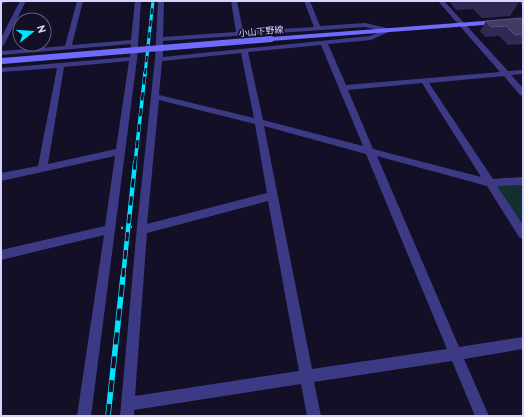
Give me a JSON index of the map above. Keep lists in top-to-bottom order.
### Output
{
  "streets": {
    "main road": ["小山下野線"]
  },
  "north": "right"
}
